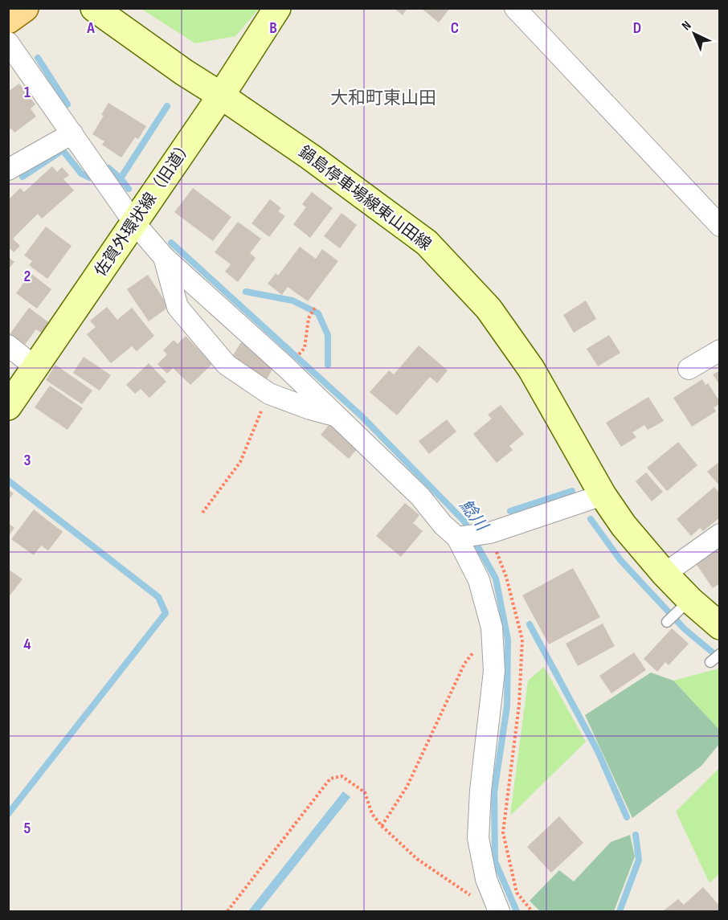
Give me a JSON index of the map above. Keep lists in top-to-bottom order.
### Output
{
  "streets": {
    "main road": ["鍋島停車場線東山田線", "佐賀外環状線（旧道）"]
  },
  "crossings": [
    ["鍋島停車場線東山田線", "佐賀外環状線（旧道）"]
  ],
  "districts": ["大和町東山田"],
  "water": ["鯰川"],
  "north": "top left",
  "grid": {
    "columns": [
      "A",
      "B",
      "C",
      "D"
    ],
    "rows": [
      "1",
      "2",
      "3",
      "4",
      "5"
    ]
  }
}
